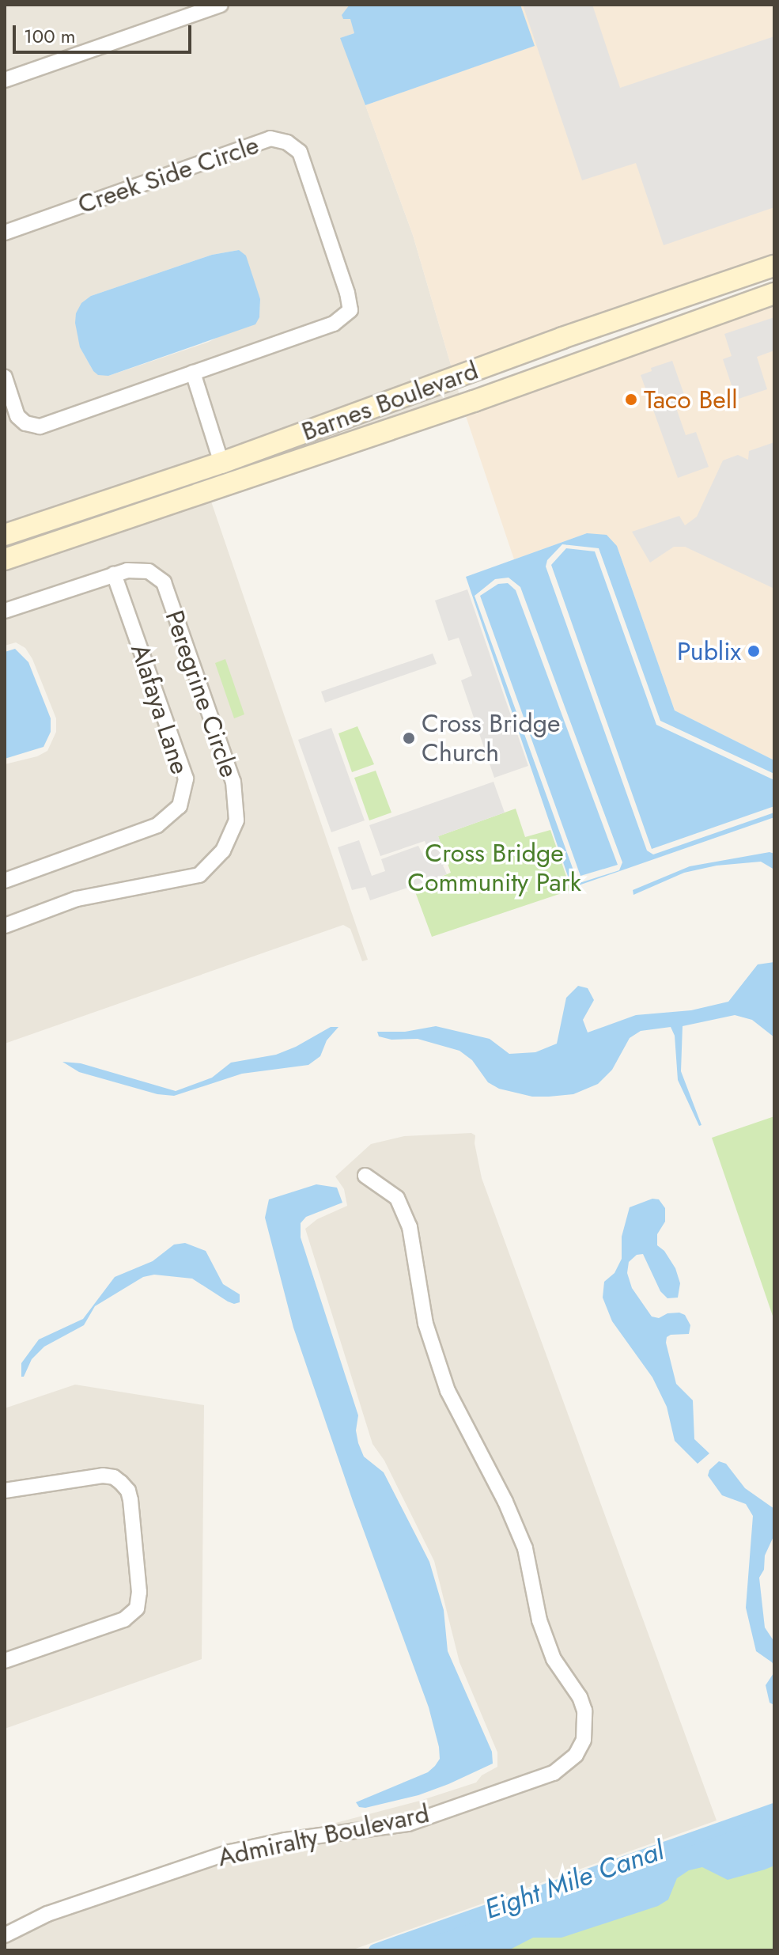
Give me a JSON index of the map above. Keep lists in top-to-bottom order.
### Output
{
  "streets": {
    "main road": ["Barnes Boulevard"],
    "street": [
      "Creek Side Circle",
      "Peregrine Circle",
      "Alafaya Lane",
      "Admiralty Boulevard"
    ]
  },
  "crossings": [
    ["Peregrine Circle", "Alafaya Lane"]
  ],
  "water": ["Eight Mile Canal"],
  "parks": ["Cross Bridge Community Park"],
  "places": ["Taco Bell", "Publix", "Cross Bridge Church"],
  "scale_bar": "100 m"
}
